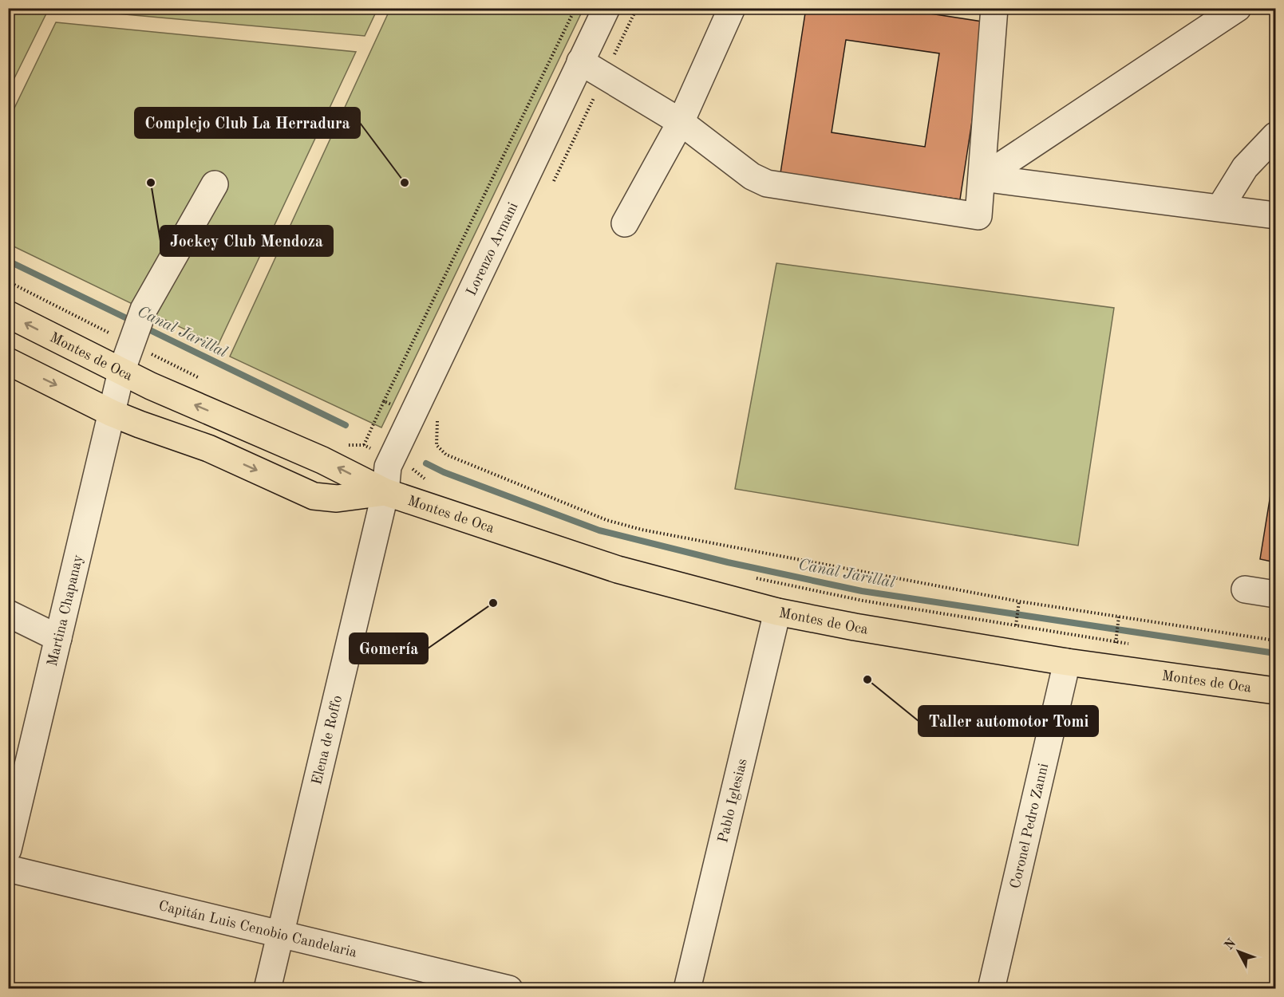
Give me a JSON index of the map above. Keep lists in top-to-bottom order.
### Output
{
  "streets": {
    "main road": ["Montes de Oca"],
    "street": [
      "Lorenzo Armani",
      "Martina Chapanay",
      "Elena de Roffo",
      "Pablo Iglesias",
      "Coronel Pedro Zanni",
      "Capitán Luis Cenobio Candelaria"
    ]
  },
  "crossings": [
    ["Lorenzo Armani", "Montes de Oca"],
    ["Lorenzo Armani", "Elena de Roffo"],
    ["Montes de Oca", "Martina Chapanay"],
    ["Montes de Oca", "Elena de Roffo"],
    ["Montes de Oca", "Pablo Iglesias"],
    ["Montes de Oca", "Coronel Pedro Zanni"],
    ["Elena de Roffo", "Capitán Luis Cenobio Candelaria"]
  ],
  "water": ["Canal Jarillal"],
  "places": [
    "Jockey Club Mendoza",
    "Complejo Club La Herradura",
    "Gomería",
    "Taller automotor Tomi"
  ],
  "north": "top left"
}
